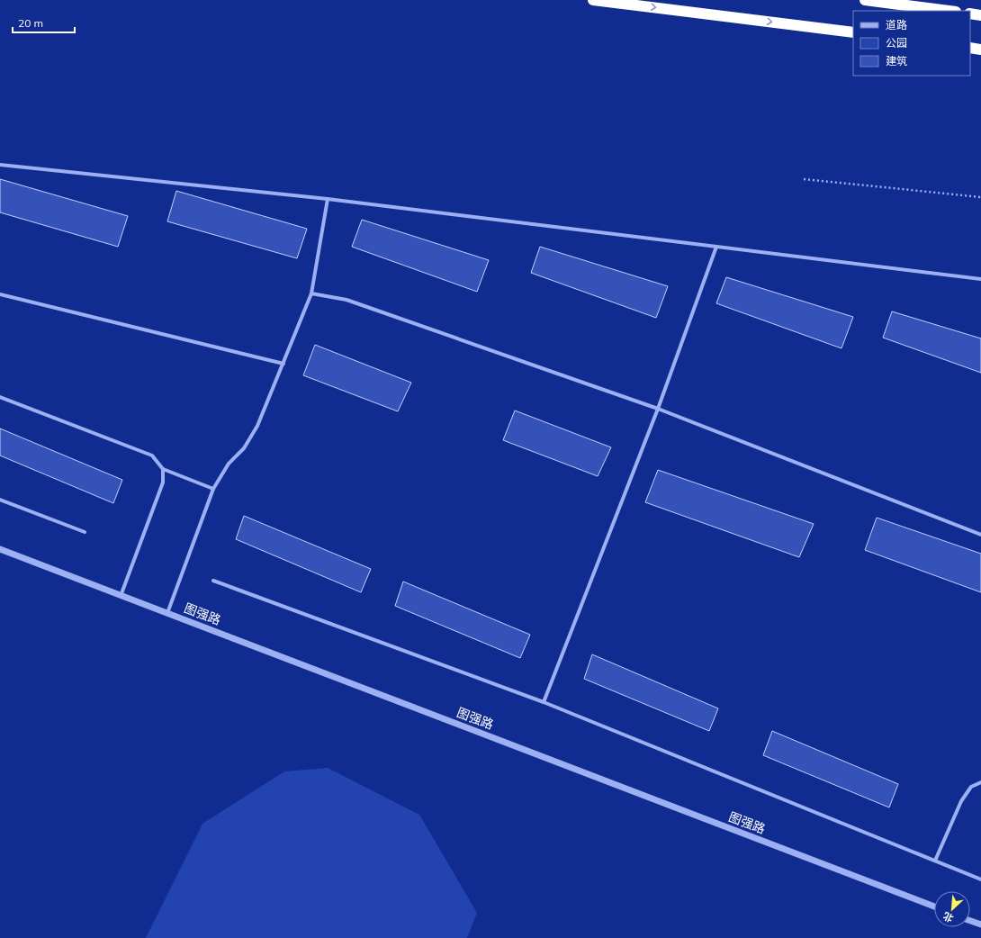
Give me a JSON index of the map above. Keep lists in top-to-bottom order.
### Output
{
  "streets": {
    "street": ["图强路"]
  },
  "legend": ["道路", "公园", "建筑"],
  "scale_bar": "20 m",
  "north": "bottom left"
}
